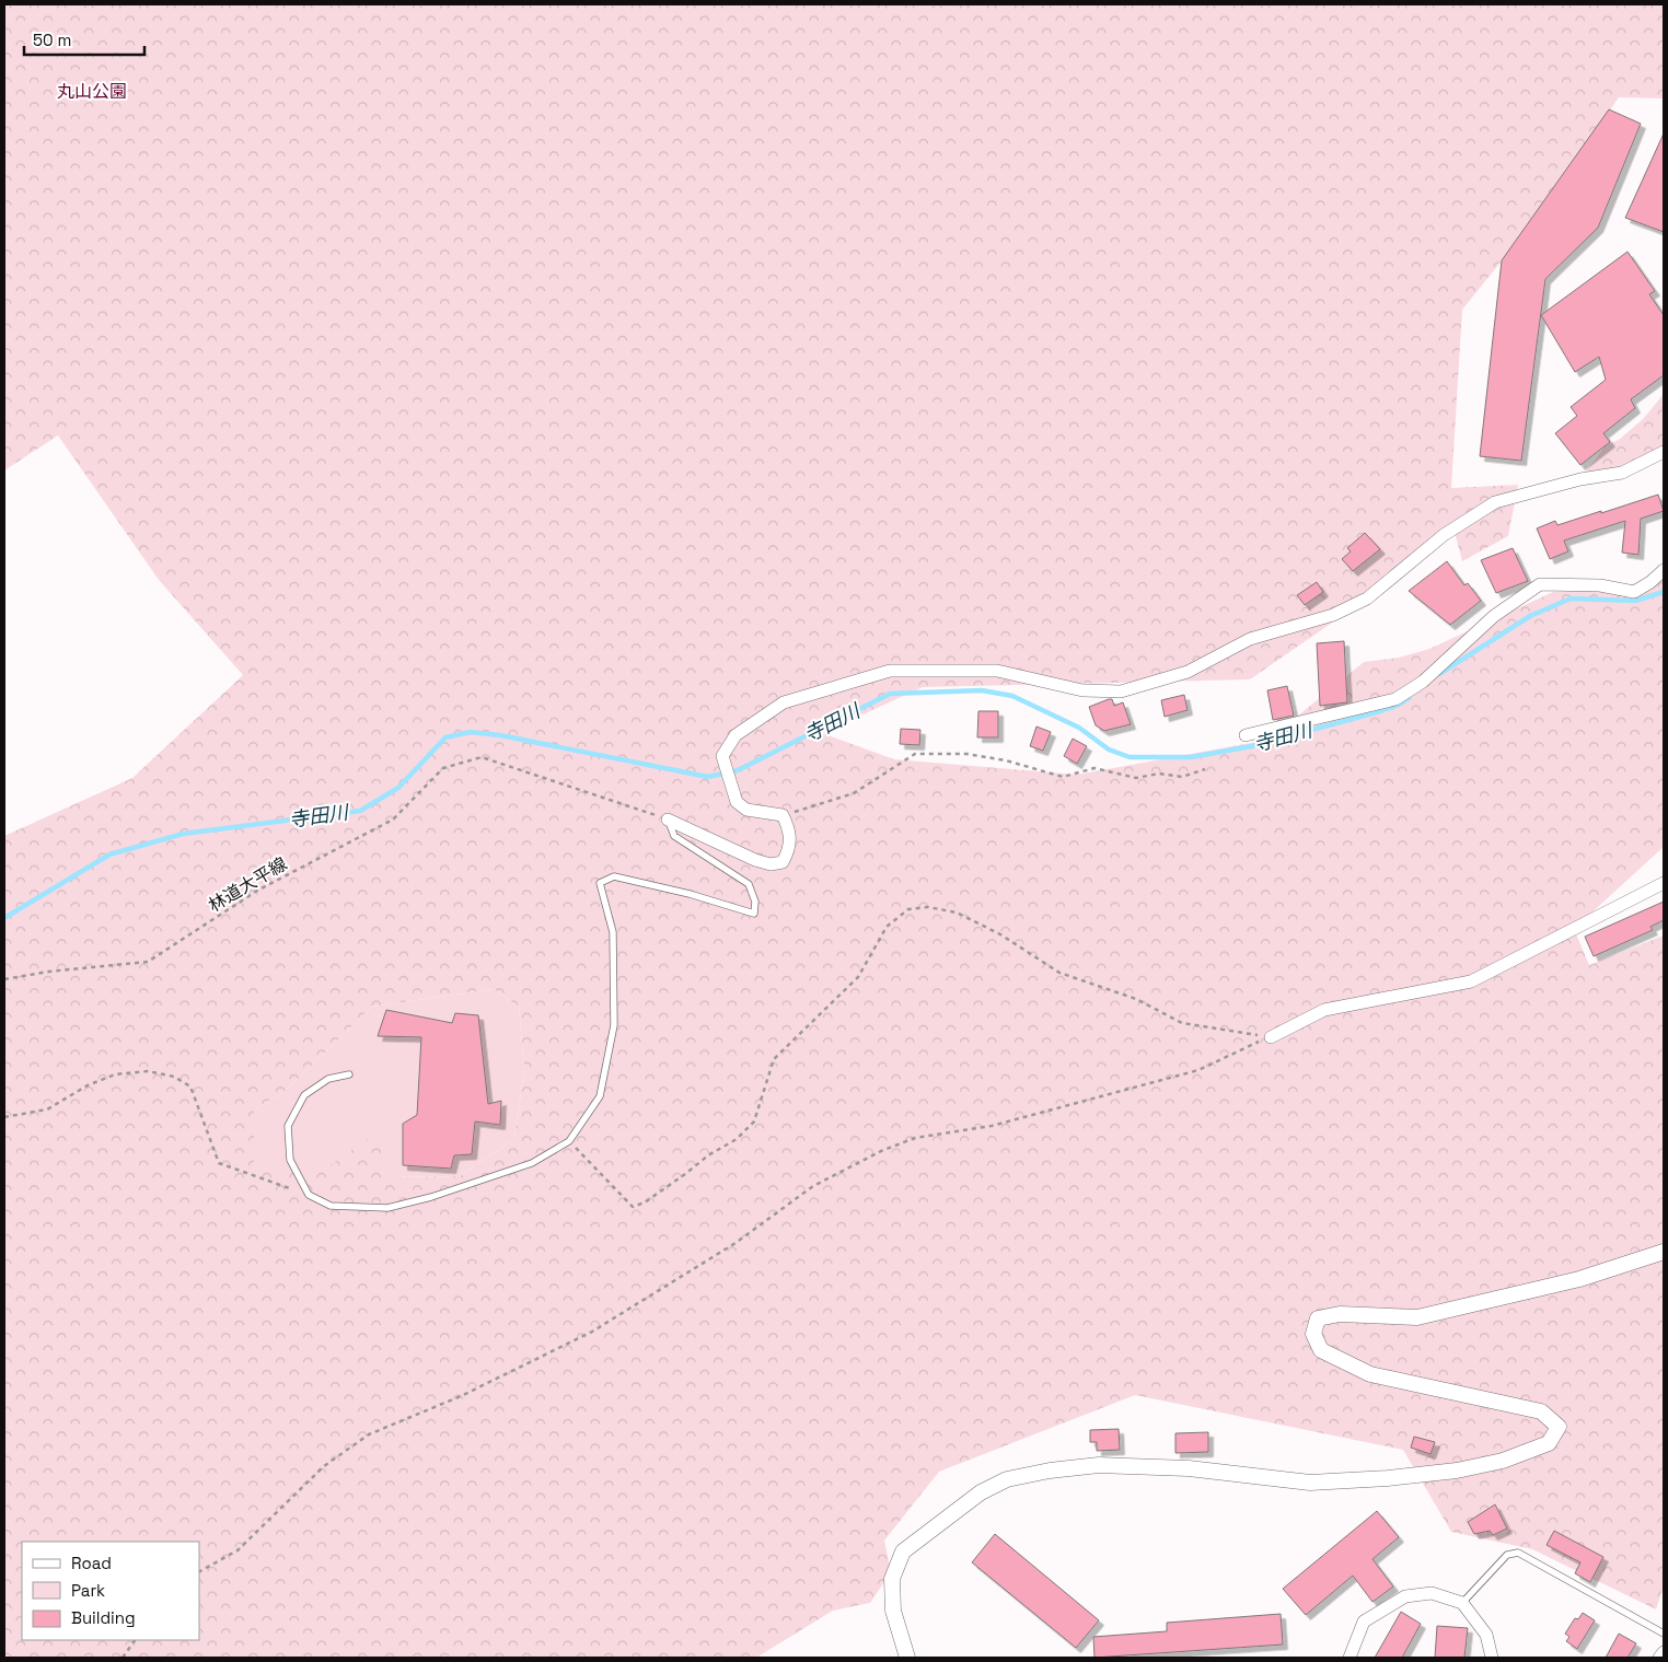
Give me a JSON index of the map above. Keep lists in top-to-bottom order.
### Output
{
  "streets": {
    "path": ["林道大平線"]
  },
  "water": ["寺田川"],
  "parks": ["丸山公園"],
  "legend": ["Road", "Park", "Building"],
  "scale_bar": "50 m"
}
